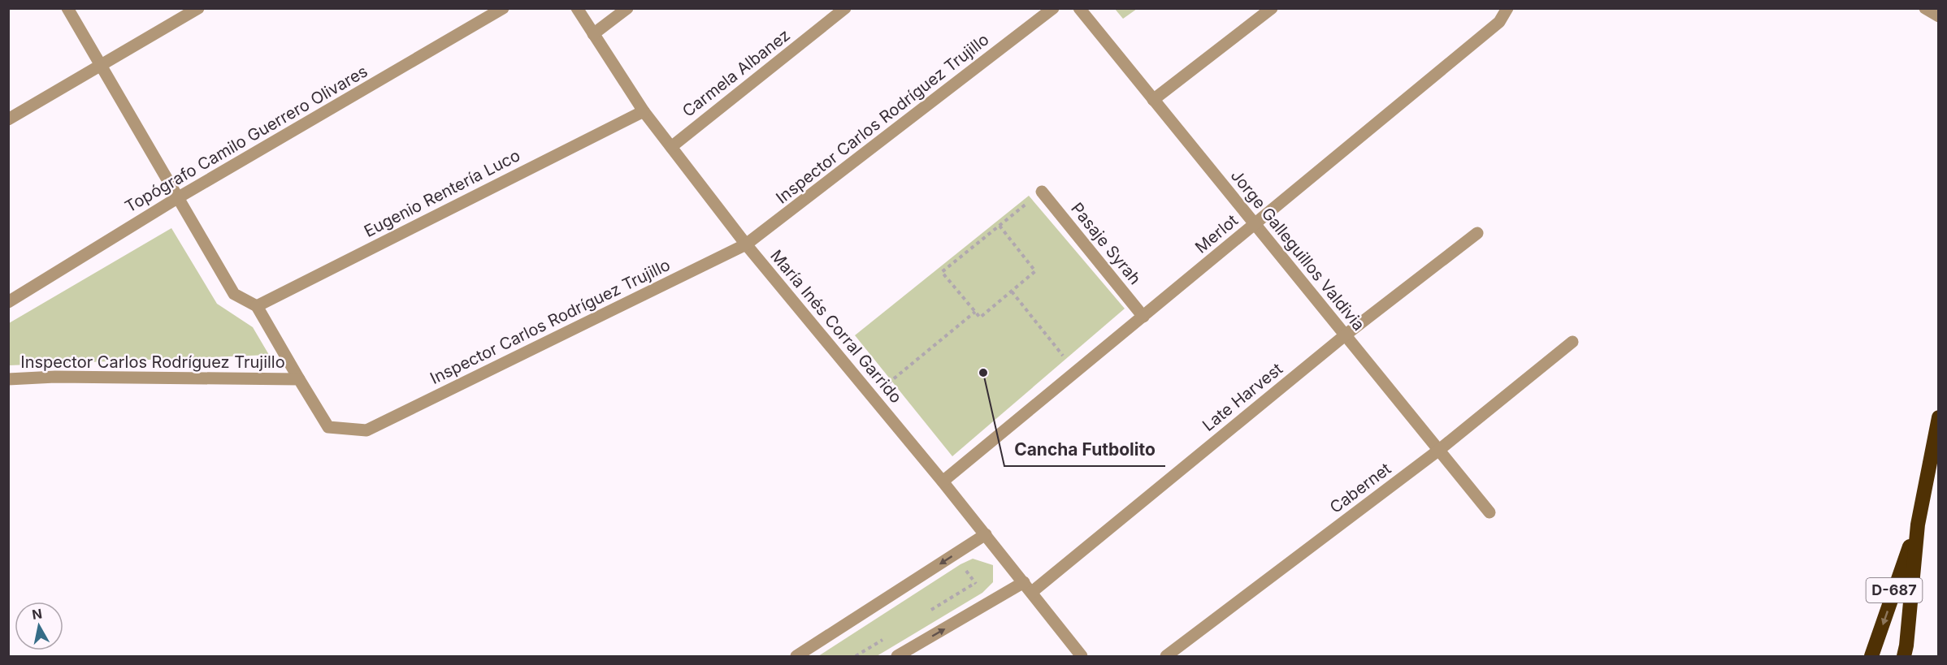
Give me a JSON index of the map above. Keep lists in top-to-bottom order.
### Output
{
  "streets": {
    "highway": ["D-687"],
    "street": [
      "Carmela Albanez",
      "Inspector Carlos Rodríguez Trujillo",
      "Topógrafo Camilo Guerrero Olivares",
      "Eugenio Rentería Luco",
      "Merlot",
      "Pasaje Syrah",
      "Jorge Galleguillos Valdivia",
      "María Inés Corral Garrido",
      "Late Harvest",
      "Cabernet"
    ]
  },
  "crossings": [
    ["Carmela Albanez", "María Inés Corral Garrido"],
    ["Inspector Carlos Rodríguez Trujillo", "María Inés Corral Garrido"],
    ["Eugenio Rentería Luco", "María Inés Corral Garrido"],
    ["Merlot", "Pasaje Syrah"],
    ["Merlot", "Jorge Galleguillos Valdivia"],
    ["Merlot", "María Inés Corral Garrido"],
    ["Jorge Galleguillos Valdivia", "Late Harvest"],
    ["Jorge Galleguillos Valdivia", "Cabernet"],
    ["María Inés Corral Garrido", "Late Harvest"]
  ],
  "places": ["Cancha Futbolito"],
  "north": "top"
}
